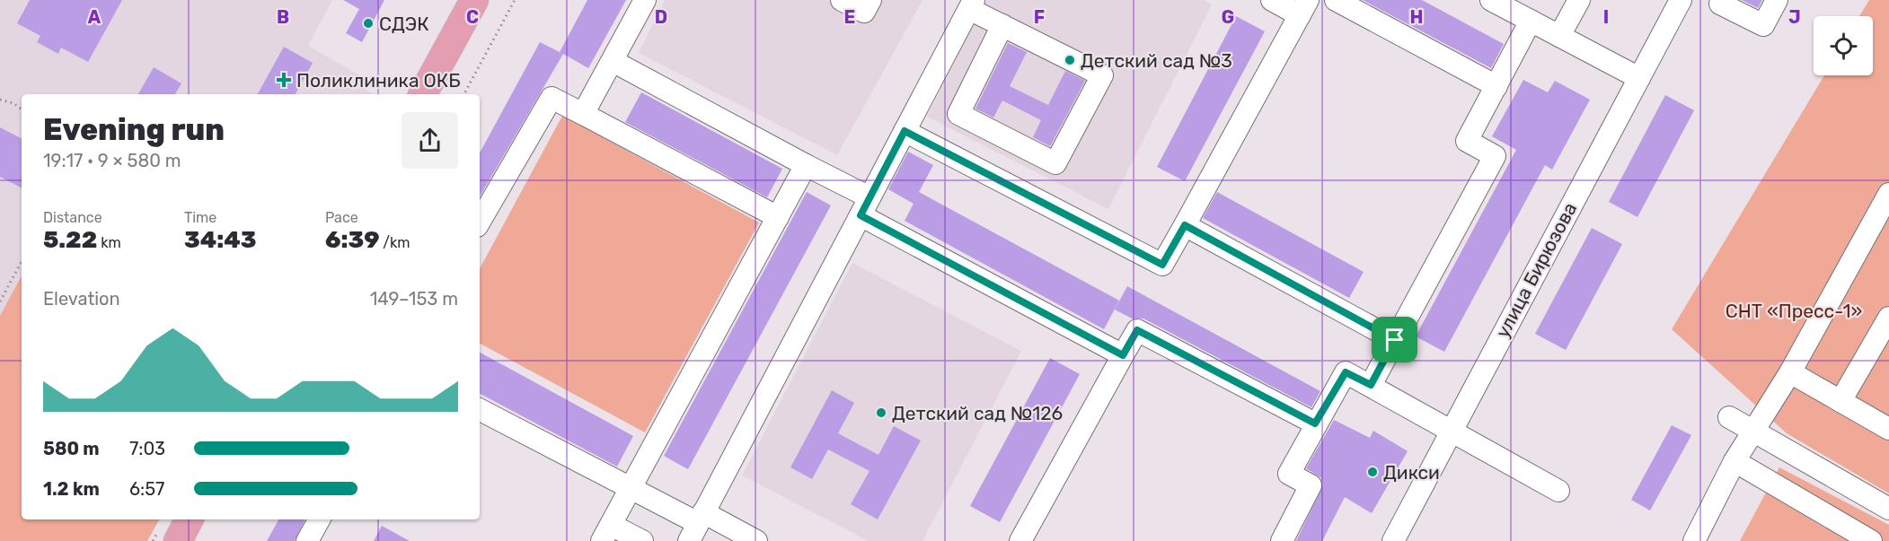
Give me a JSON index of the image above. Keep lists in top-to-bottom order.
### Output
{
  "streets": {
    "street": ["улица Бирюзова"]
  },
  "parks": ["СНТ «Пресс-1»"],
  "places": {
    "other": [
      "СДЭК",
      "Детский сад №3",
      "Детский сад №126",
      "Дикси"
    ],
    "health": ["Поликлиника ОКБ"]
  },
  "page": {
    "heading": ["Evening run", "19:17 · 9 × 580 m"],
    "stats": [
      ["Distance", "5.22 km"],
      ["Time", "34:43"],
      ["Pace", "6:39 /km"]
    ],
    "chart": ["Elevation", "149–153 m"],
    "list": [
      {
        "name": "580 m",
        "note": "7:03"
      },
      {
        "name": "1.2 km",
        "note": "6:57"
      }
    ]
  },
  "grid": {
    "columns": [
      "A",
      "B",
      "C",
      "D",
      "E",
      "F",
      "G",
      "H",
      "I",
      "J"
    ]
  }
}
